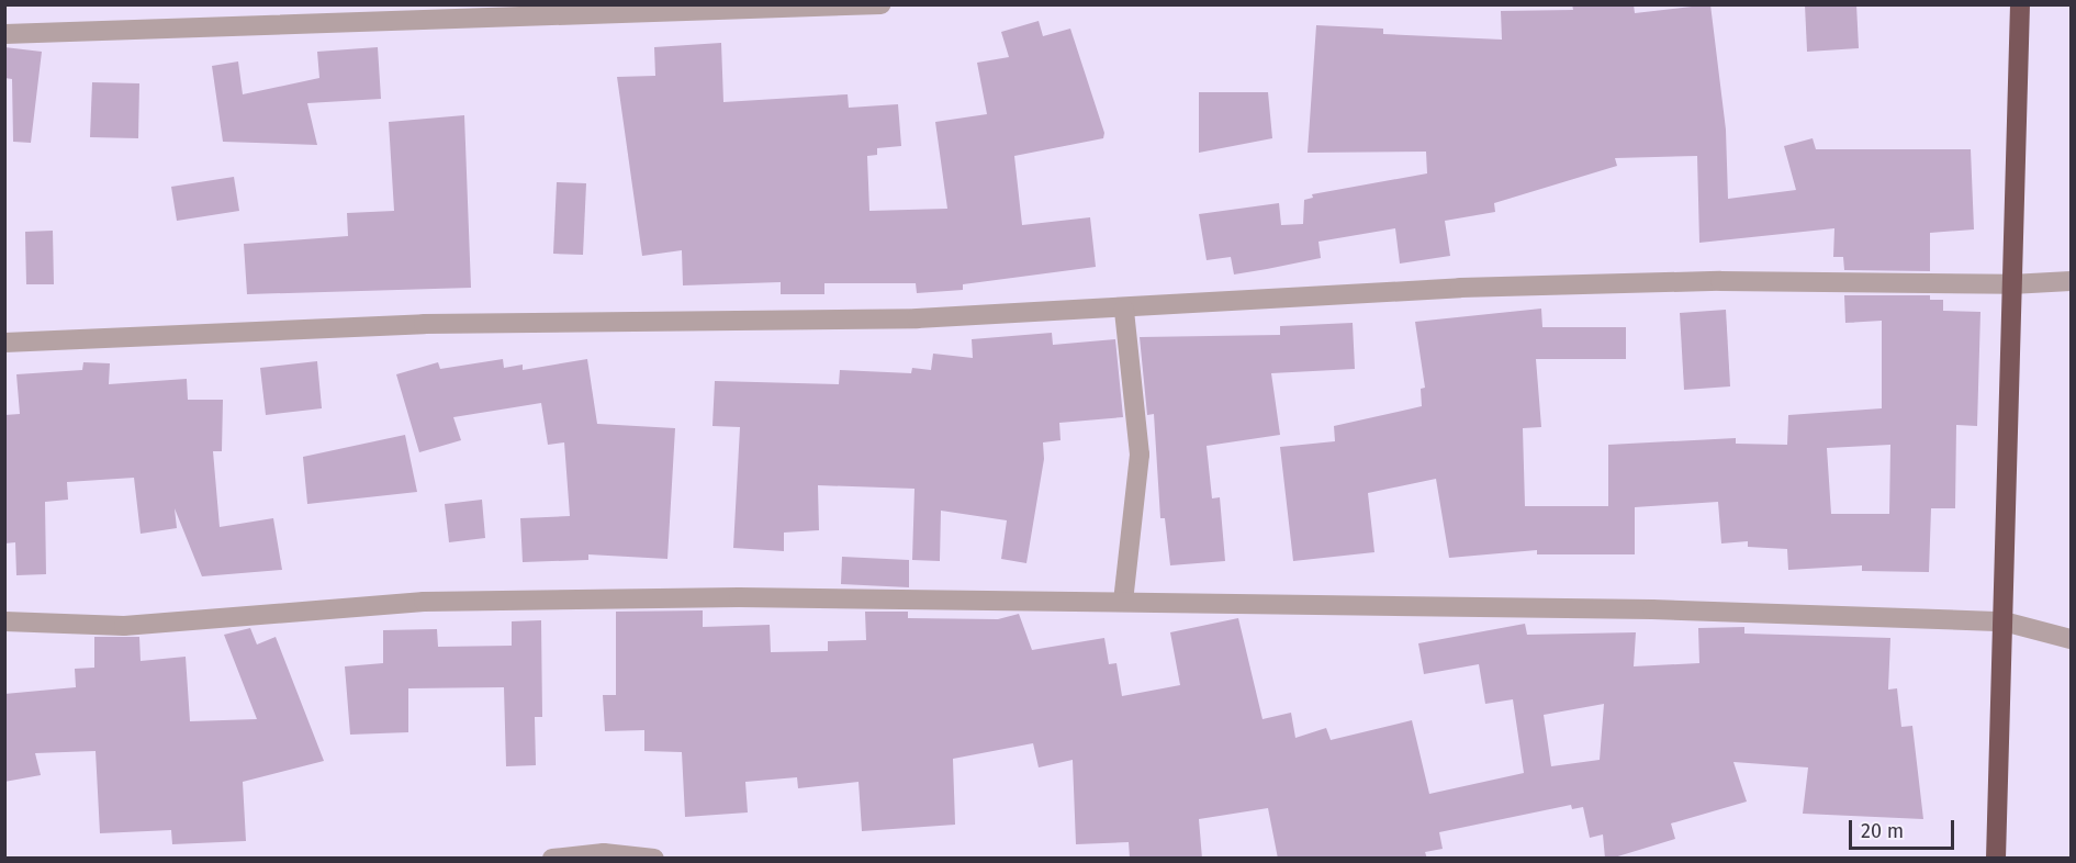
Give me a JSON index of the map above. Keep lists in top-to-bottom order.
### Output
{
  "scale_bar": "20 m"
}
